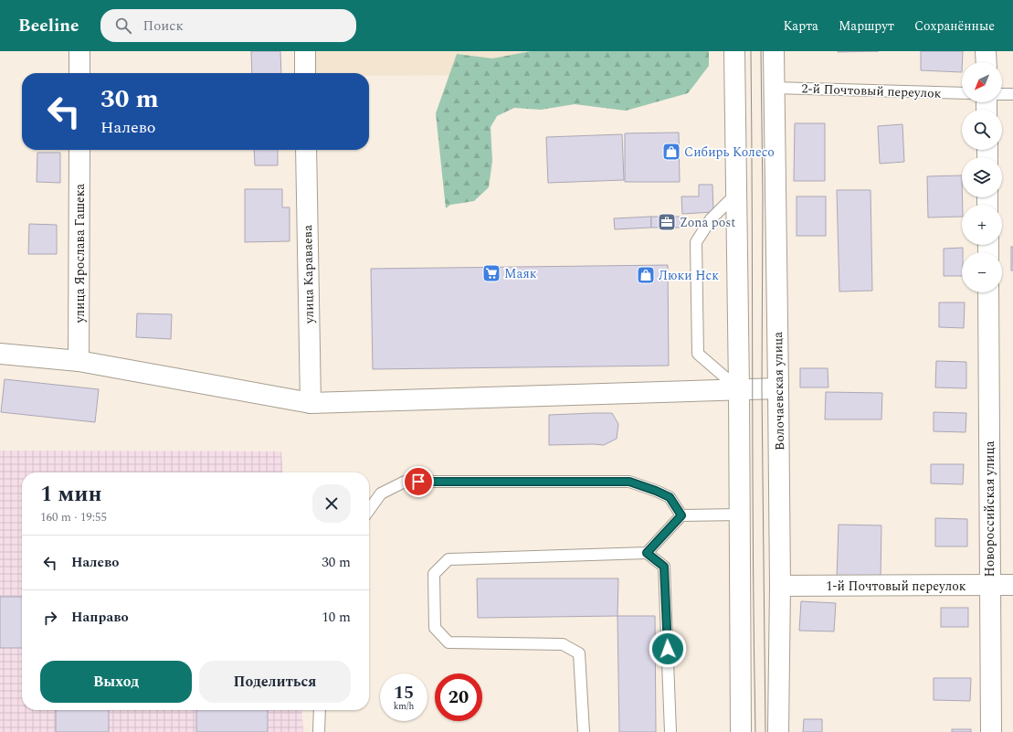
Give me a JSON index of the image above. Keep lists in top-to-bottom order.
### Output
{
  "streets": {
    "street": [
      "улица Ярослава Гашека",
      "улица Караваева",
      "Волочаевская улица",
      "Новороссийская улица",
      "1-й Почтовый переулок"
    ],
    "lane": ["2-й Почтовый переулок"]
  },
  "crossings": [
    ["2-й Почтовый переулок", "Волочаевская улица"],
    ["Волочаевская улица", "1-й Почтовый переулок"],
    ["Новороссийская улица", "1-й Почтовый переулок"]
  ],
  "places": {
    "shop": ["Сибирь Колесо", "Люки Нск"],
    "office": ["Zona post"],
    "supermarket": ["Маяк"]
  },
  "north": "bottom left",
  "page": {
    "header": "Beeline",
    "search": "Поиск",
    "nav": ["Карта", "Маршрут", "Сохранённые"],
    "map_buttons": ["+", "−"],
    "turn": ["30 m", "Налево"],
    "heading": ["1 мин", "160 m · 19:55"],
    "list": [
      {
        "name": "Налево",
        "value": "30 m"
      },
      {
        "name": "Направо",
        "value": "10 m"
      }
    ],
    "buttons": ["Выход", "Поделиться"],
    "speed": "15 km/h",
    "limit": "20"
  }
}
